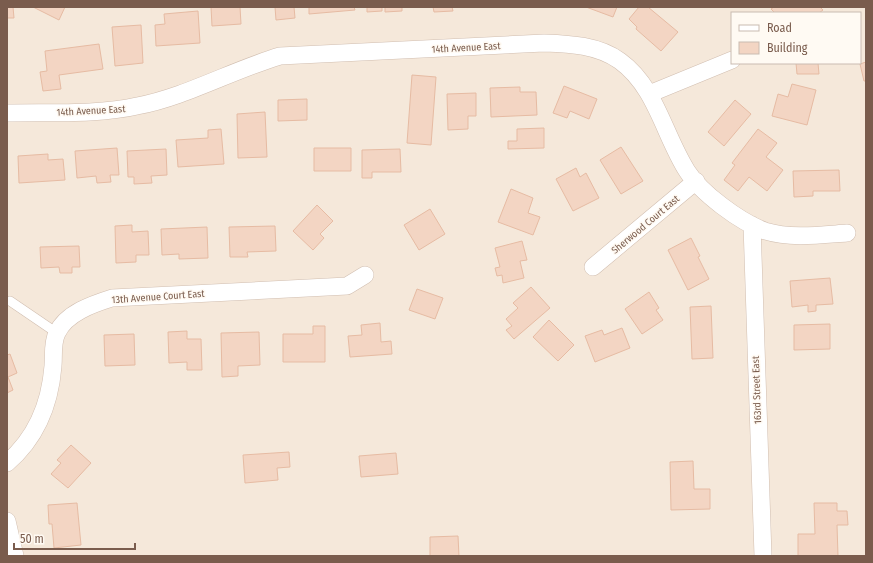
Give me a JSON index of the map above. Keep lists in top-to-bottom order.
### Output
{
  "streets": {
    "street": [
      "14th Avenue East",
      "Sherwood Court East",
      "13th Avenue Court East",
      "163rd Street East"
    ]
  },
  "crossings": [
    ["14th Avenue East", "Sherwood Court East"],
    ["14th Avenue East", "163rd Street East"]
  ],
  "legend": ["Road", "Building"],
  "scale_bar": "50 m"
}
